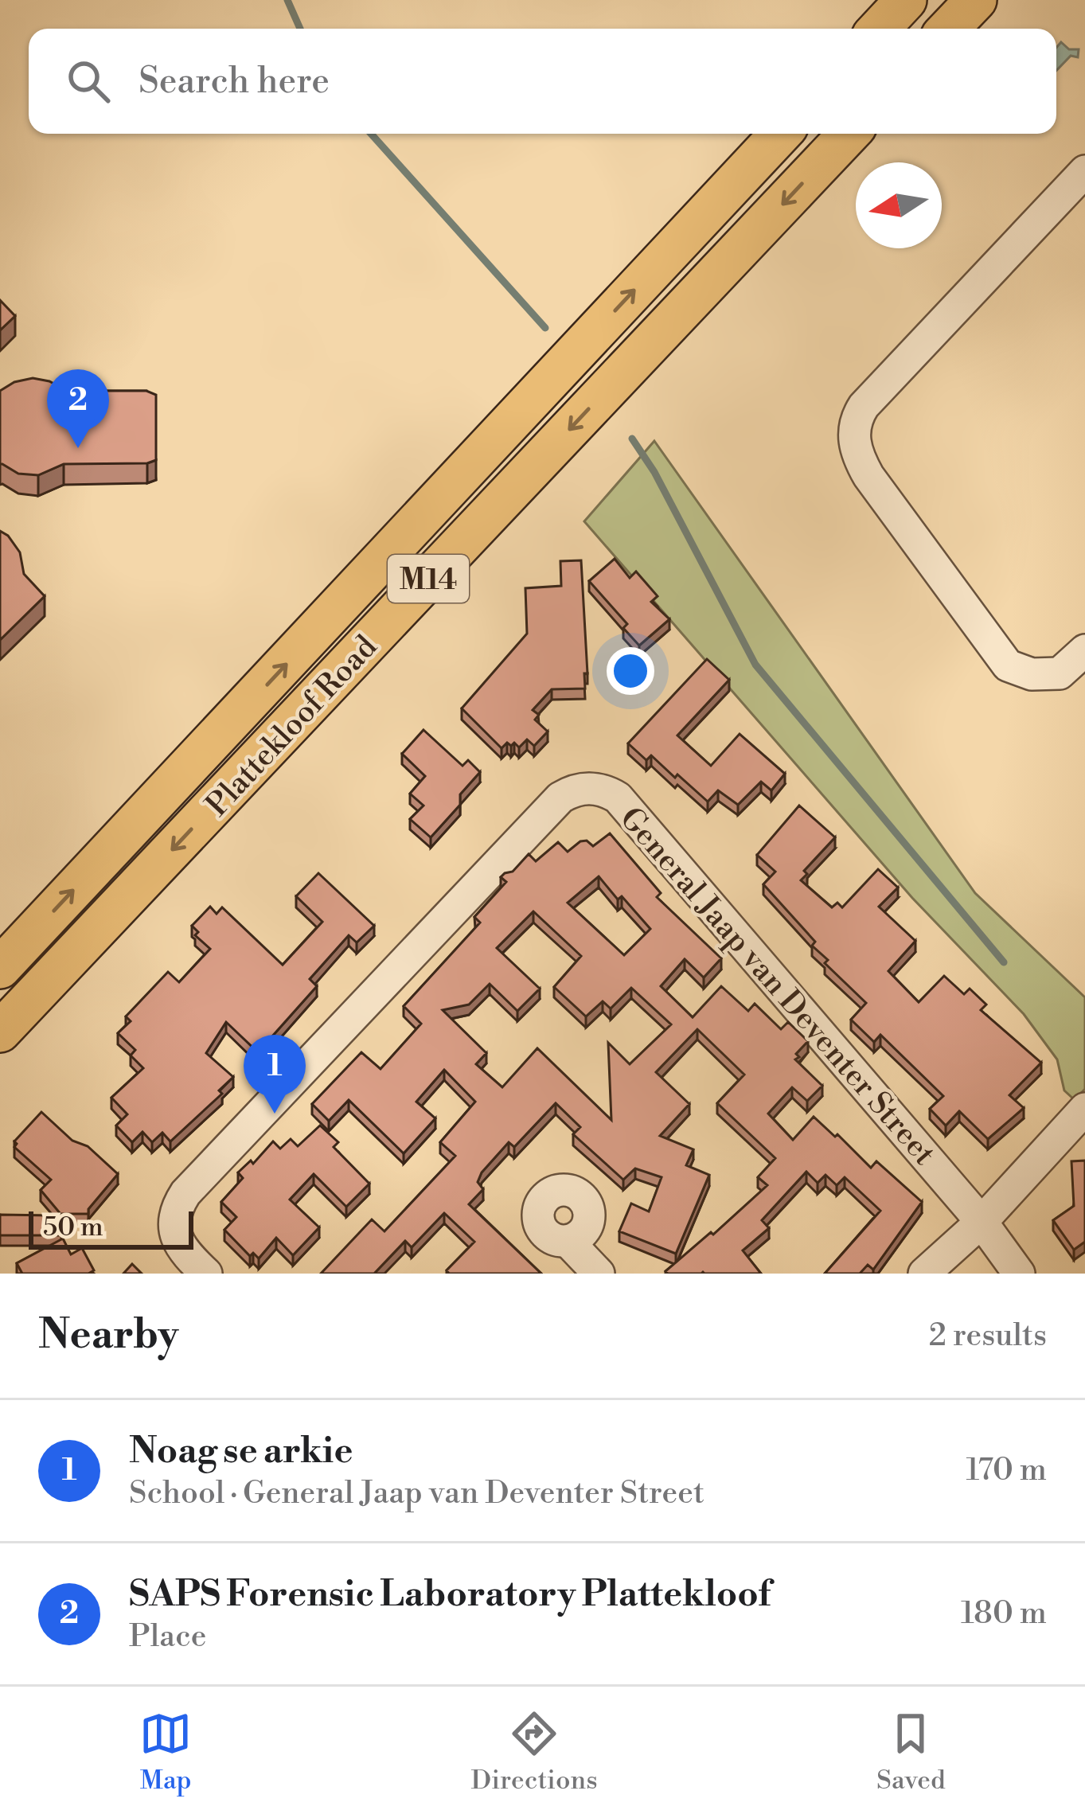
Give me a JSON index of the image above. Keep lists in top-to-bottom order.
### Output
{
  "streets": {
    "main road": ["M14", "Plattekloof Road"],
    "street": ["General Jaap van Deventer Street"]
  },
  "scale_bar": "50 m",
  "north": "left",
  "page": {
    "search": "Search here",
    "pins": ["2", "1"],
    "scale": "50 m",
    "heading": ["Nearby", "2 results"],
    "list": [
      {
        "mark": "1",
        "name": "Noag se arkie",
        "note": "School · General Jaap van Deventer Street",
        "value": "170 m"
      },
      {
        "mark": "2",
        "name": "SAPS Forensic Laboratory Plattekloof",
        "note": "Place",
        "value": "180 m"
      }
    ],
    "nav": ["Map", "Directions", "Saved"]
  }
}
